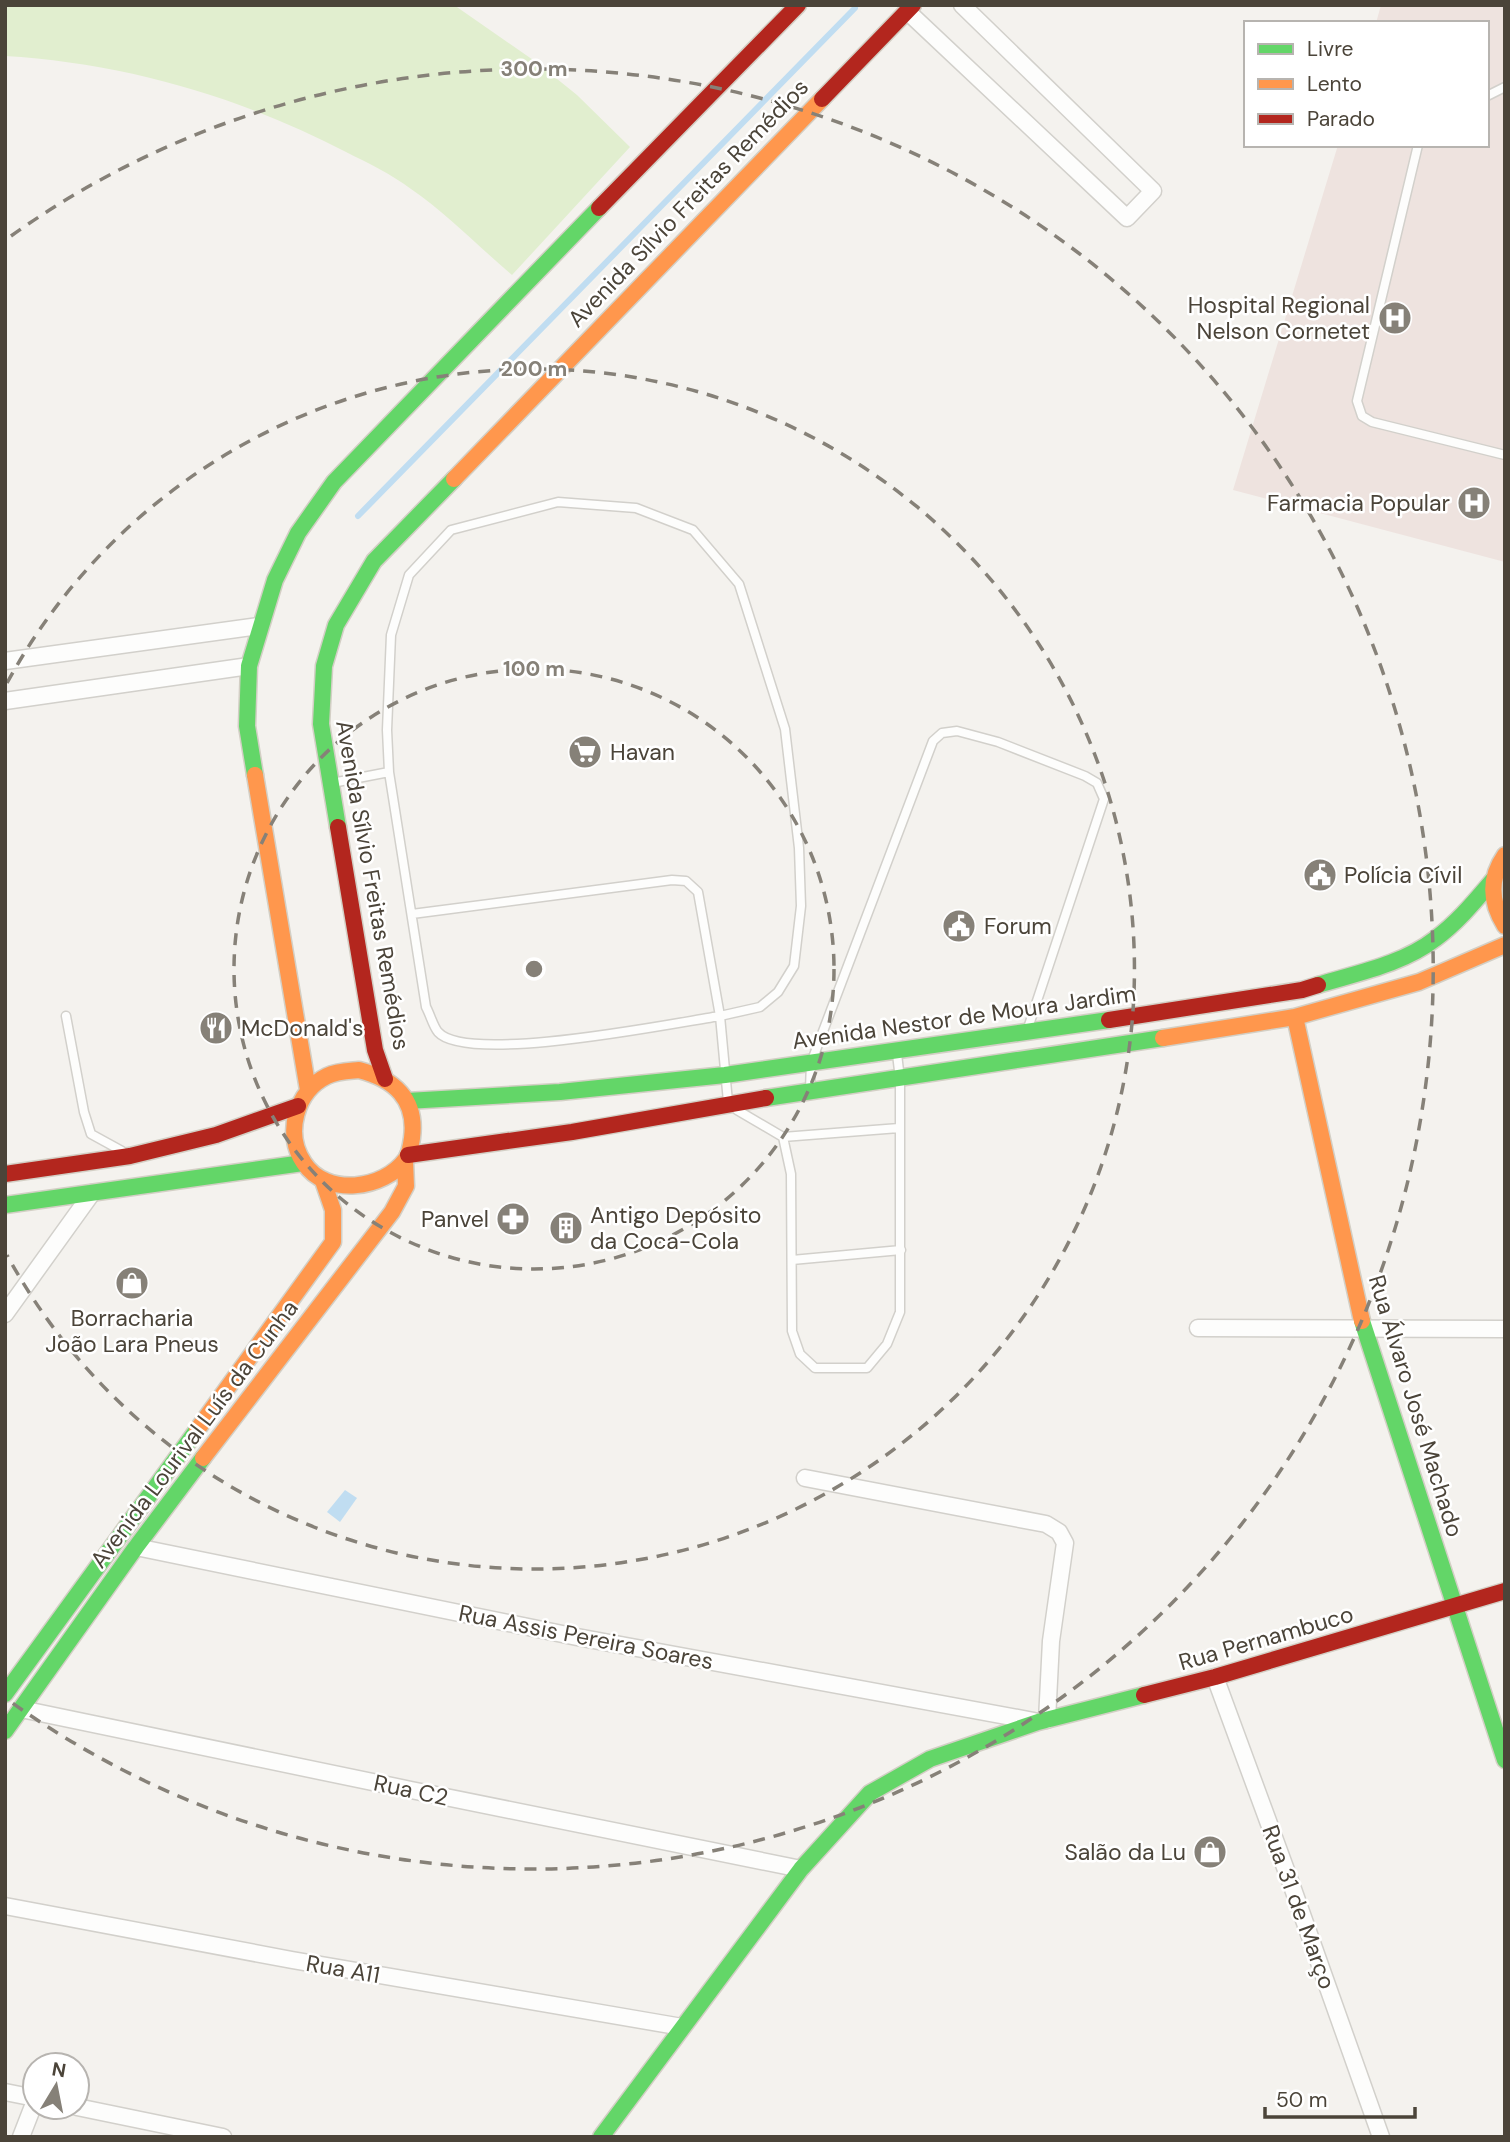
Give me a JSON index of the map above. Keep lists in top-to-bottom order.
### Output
{
  "streets": {
    "street": [
      "Avenida Sílvio Freitas Remédios",
      "Avenida Nestor de Moura Jardim",
      "Rua Álvaro José Machado",
      "Avenida Lourival Luís da Cunha",
      "Rua Assis Pereira Soares",
      "Rua Pernambuco",
      "Rua C2",
      "Rua 31 de Março",
      "Rua A11"
    ]
  },
  "crossings": [
    ["Avenida Sílvio Freitas Remédios", "Avenida Nestor de Moura Jardim"],
    ["Avenida Sílvio Freitas Remédios", "Avenida Lourival Luís da Cunha"],
    ["Avenida Nestor de Moura Jardim", "Avenida Lourival Luís da Cunha"],
    ["Rua Álvaro José Machado", "Rua Pernambuco"],
    ["Avenida Lourival Luís da Cunha", "Rua Assis Pereira Soares"],
    ["Avenida Lourival Luís da Cunha", "Rua C2"],
    ["Rua Assis Pereira Soares", "Rua Pernambuco"],
    ["Rua Pernambuco", "Rua C2"],
    ["Rua Pernambuco", "Rua 31 de Março"],
    ["Rua Pernambuco", "Rua A11"]
  ],
  "places": {
    "hospital": ["Hospital Regional Nelson Cornetet", "Farmacia Popular"],
    "supermarket": ["Havan"],
    "public building": ["Polícia Cívil", "Forum"],
    "restaurant": ["McDonald's"],
    "pharmacy": ["Panvel"],
    "building": ["Antigo Depósito da Coca-Cola"],
    "shop": ["Borracharia João Lara Pneus", "Salão da Lu"]
  },
  "legend": ["Livre", "Lento", "Parado"],
  "scale_bar": "50 m",
  "north": "top",
  "rings": ["300 m", "200 m", "100 m"]
}
